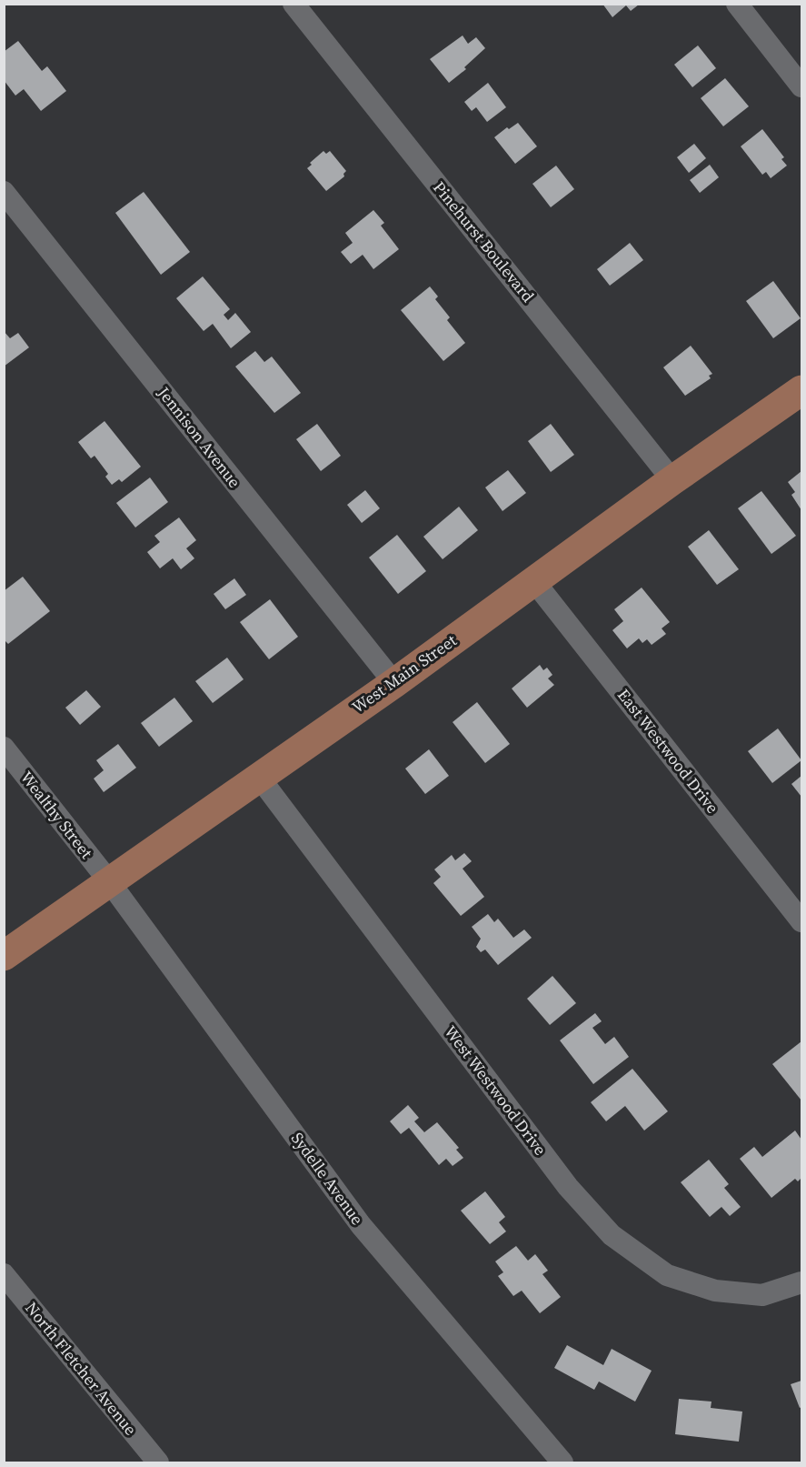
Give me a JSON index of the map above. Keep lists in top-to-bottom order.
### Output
{
  "streets": {
    "main road": ["West Main Street"],
    "street": [
      "Pinehurst Boulevard",
      "Jennison Avenue",
      "East Westwood Drive",
      "Wealthy Street",
      "West Westwood Drive",
      "Sydelle Avenue",
      "North Fletcher Avenue"
    ]
  },
  "crossings": [
    ["Pinehurst Boulevard", "West Main Street"],
    ["Jennison Avenue", "West Main Street"],
    ["West Main Street", "East Westwood Drive"],
    ["West Main Street", "Wealthy Street"],
    ["West Main Street", "West Westwood Drive"],
    ["West Main Street", "Sydelle Avenue"],
    ["Wealthy Street", "Sydelle Avenue"]
  ]
}
